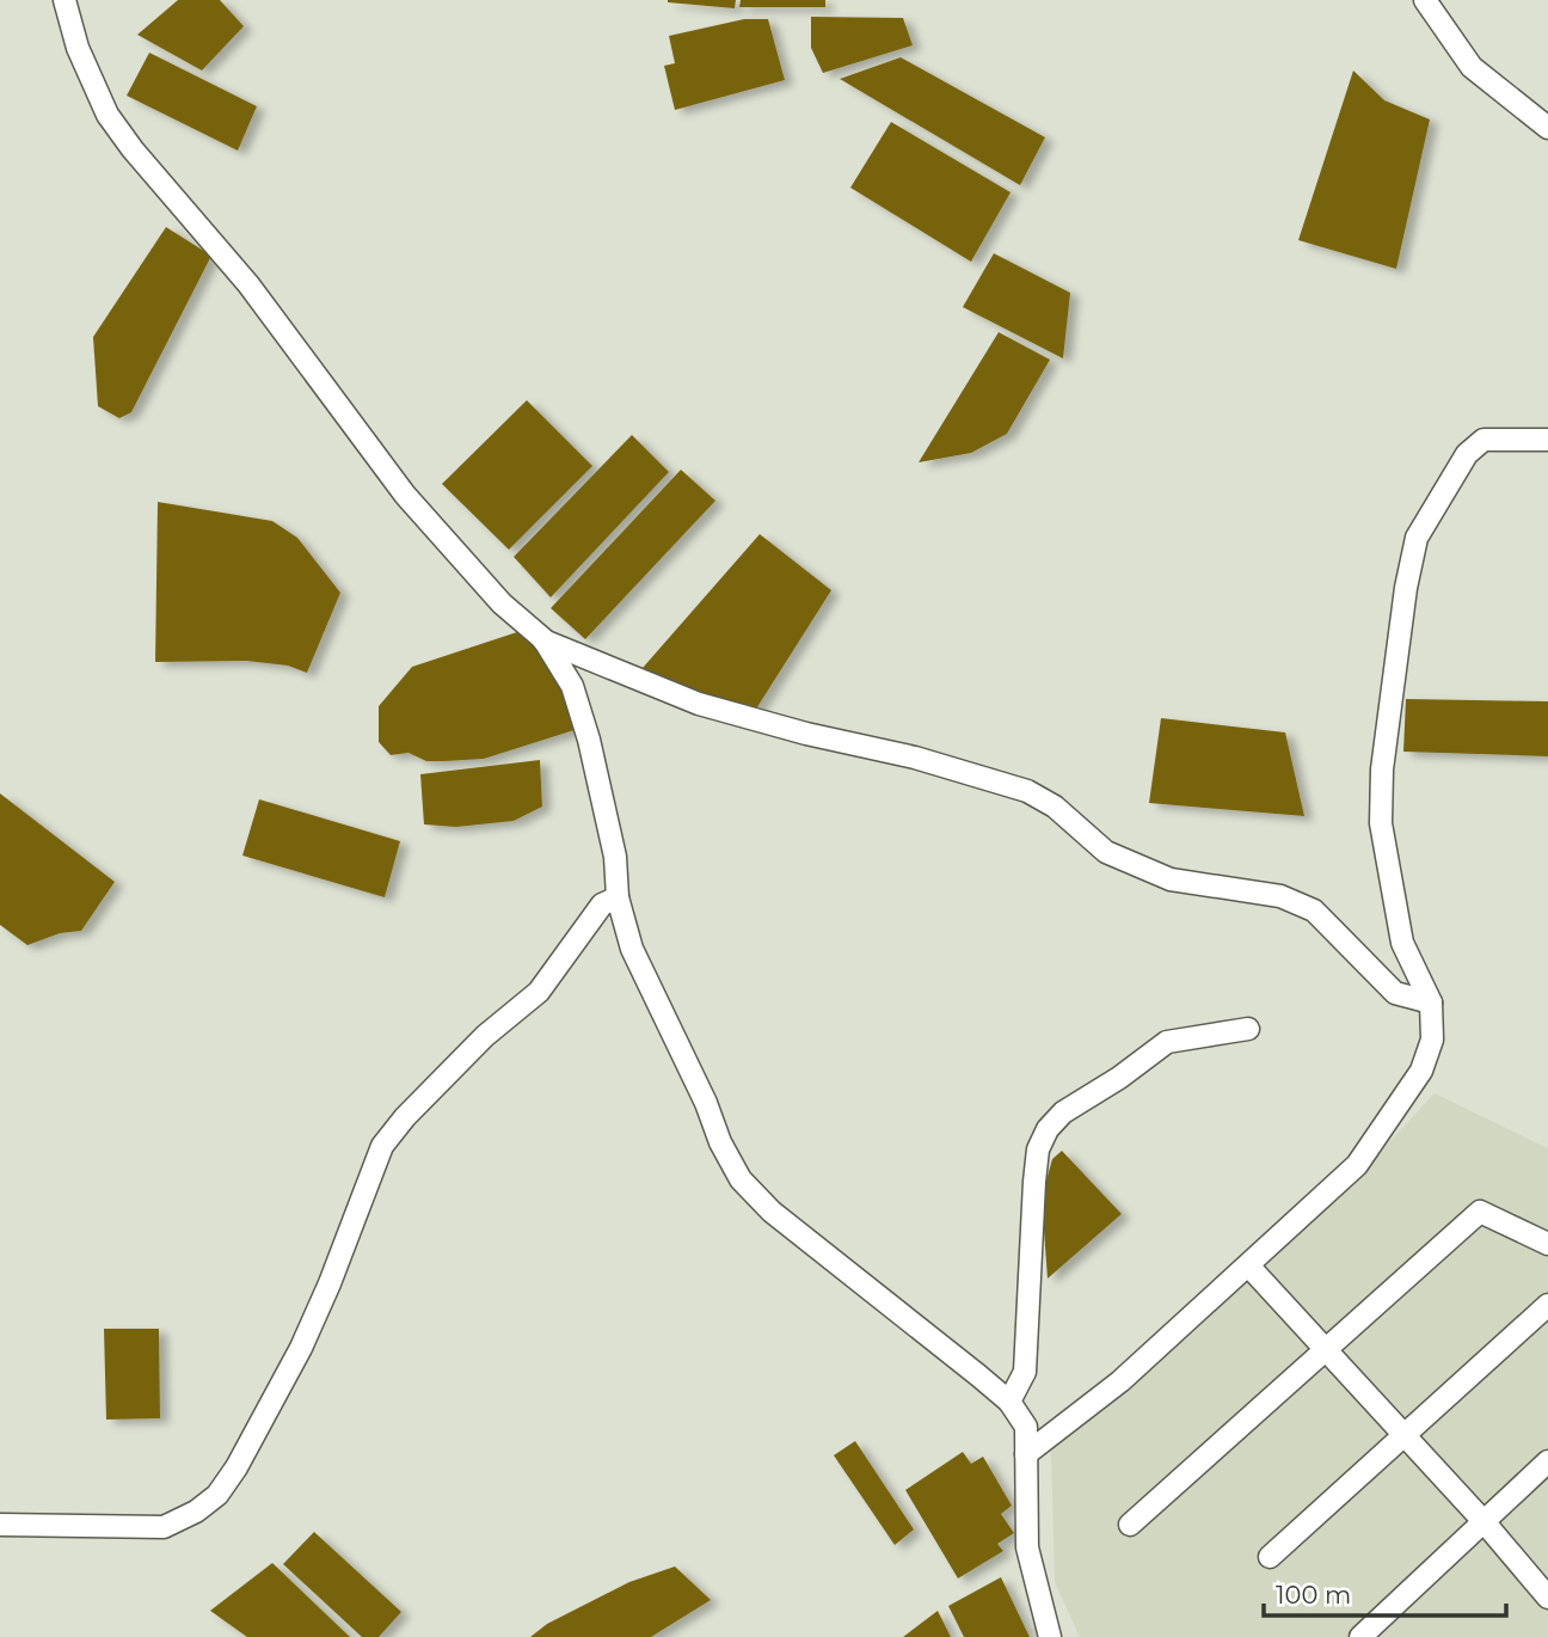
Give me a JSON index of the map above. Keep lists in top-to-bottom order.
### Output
{
  "scale_bar": "100 m"
}
